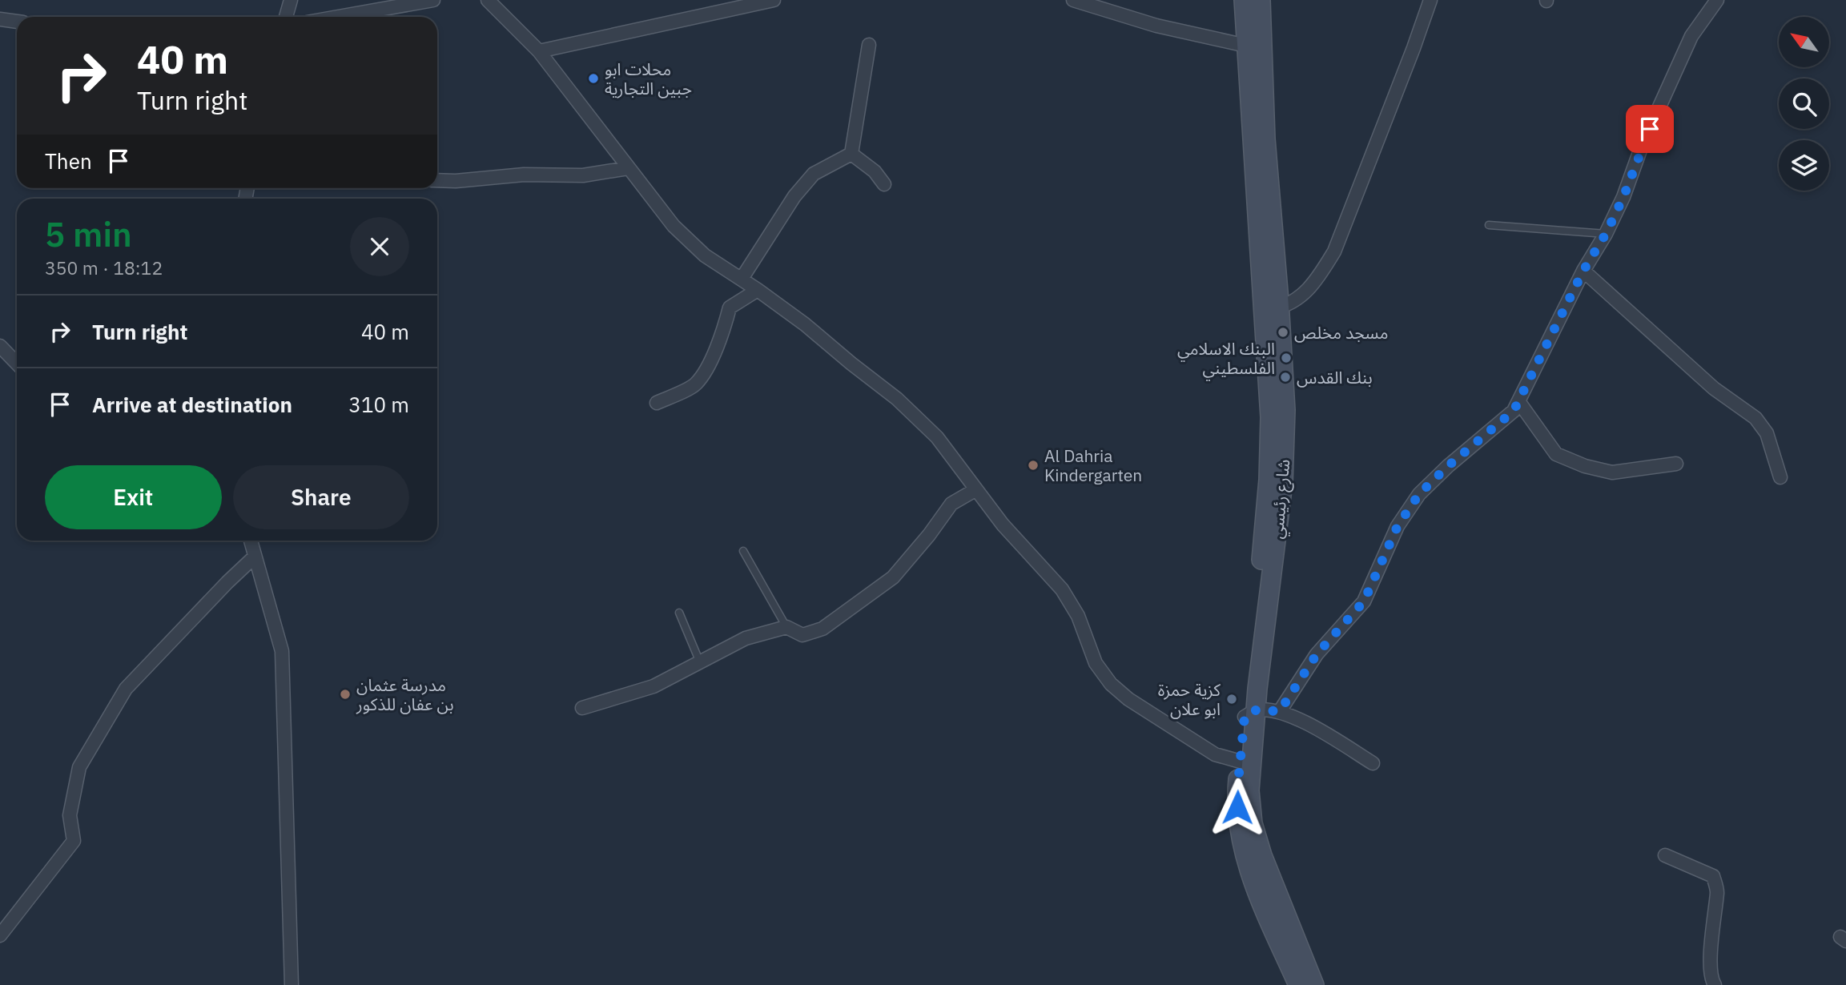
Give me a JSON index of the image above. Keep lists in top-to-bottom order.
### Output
{
  "streets": {
    "main road": ["شارع رئيسي"]
  },
  "places": [
    "محلات ابو جبين التجارية",
    "مسجد مخلص",
    "البنك الاسلامي الفلسطيني",
    "بنك القدس",
    "Al Dahria Kindergarten",
    "مدرسة عثمان بن عفان للذكور",
    "كزية حمزة ابو علان"
  ],
  "north": "top left",
  "page": {
    "turn": ["40 m", "Turn right"],
    "then": "Then",
    "heading": ["5 min", "350 m · 18:12"],
    "list": [
      {
        "name": "Turn right",
        "value": "40 m"
      },
      {
        "name": "Arrive at destination",
        "value": "310 m"
      }
    ],
    "buttons": ["Exit", "Share"]
  }
}
